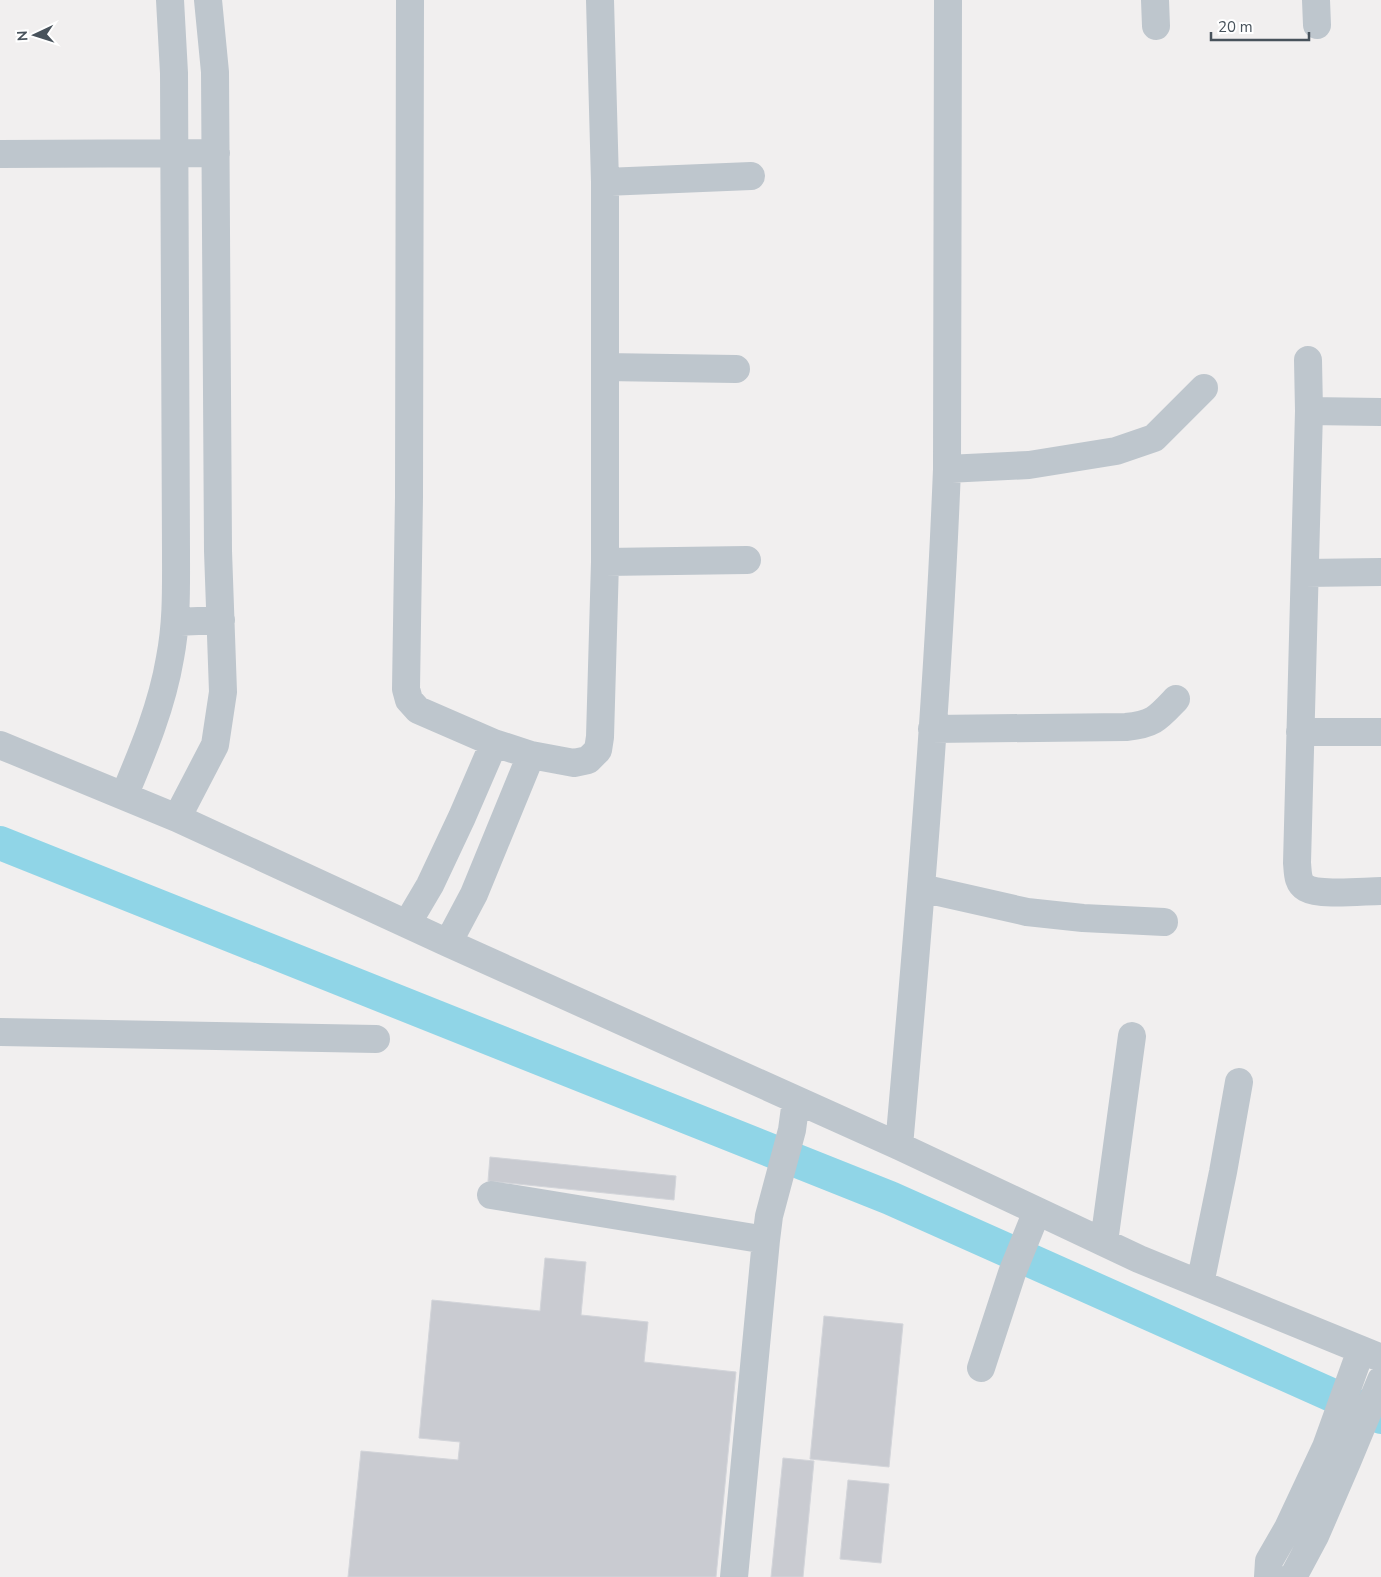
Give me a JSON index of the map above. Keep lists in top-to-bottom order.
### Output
{
  "scale_bar": "20 m",
  "north": "left"
}
